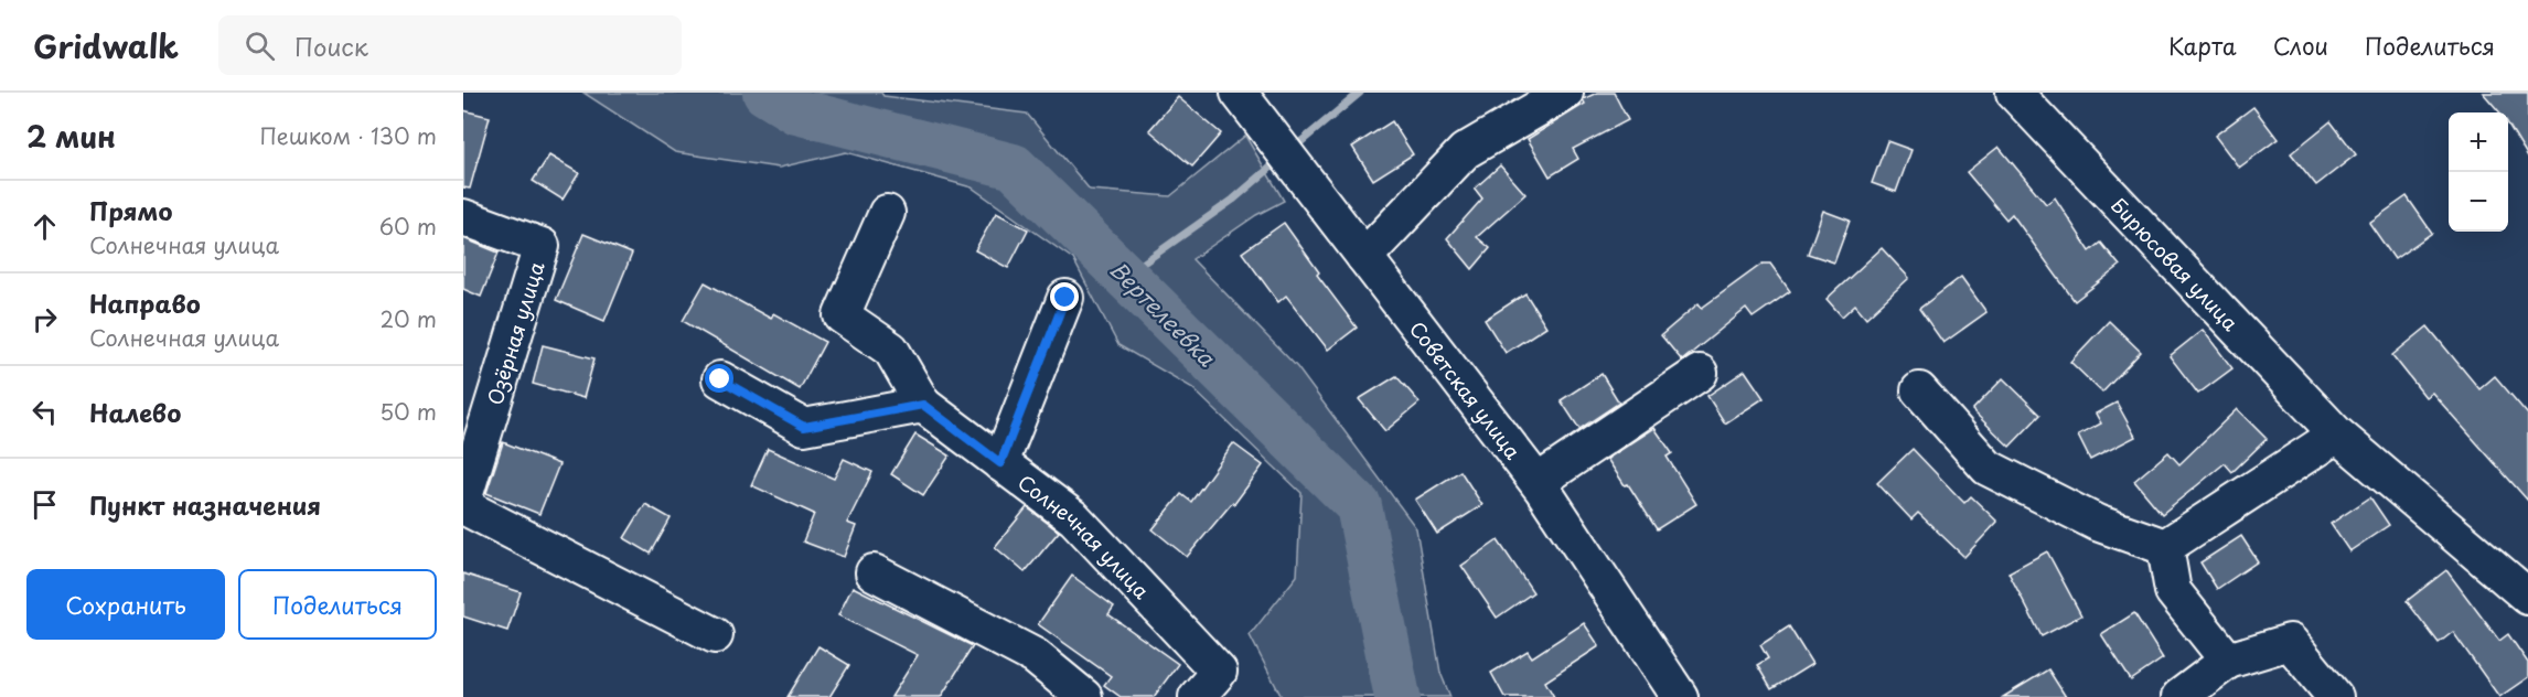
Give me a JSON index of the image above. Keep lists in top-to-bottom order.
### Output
{
  "streets": {
    "street": [
      "Бирюсовая улица",
      "Озёрная улица",
      "Советская улица",
      "Солнечная улица"
    ]
  },
  "water": ["Вертелеевка"],
  "page": {
    "header": "Gridwalk",
    "search": "Поиск",
    "nav": ["Карта", "Слои", "Поделиться"],
    "heading": ["2 мин", "Пешком · 130 m"],
    "map_buttons": ["+", "−"],
    "list": [
      ["Прямо", "Солнечная улица", "60 m"],
      ["Направо", "Солнечная улица", "20 m"],
      ["Налево", "50 m"],
      "Пункт назначения"
    ],
    "buttons": ["Сохранить", "Поделиться"]
  }
}
